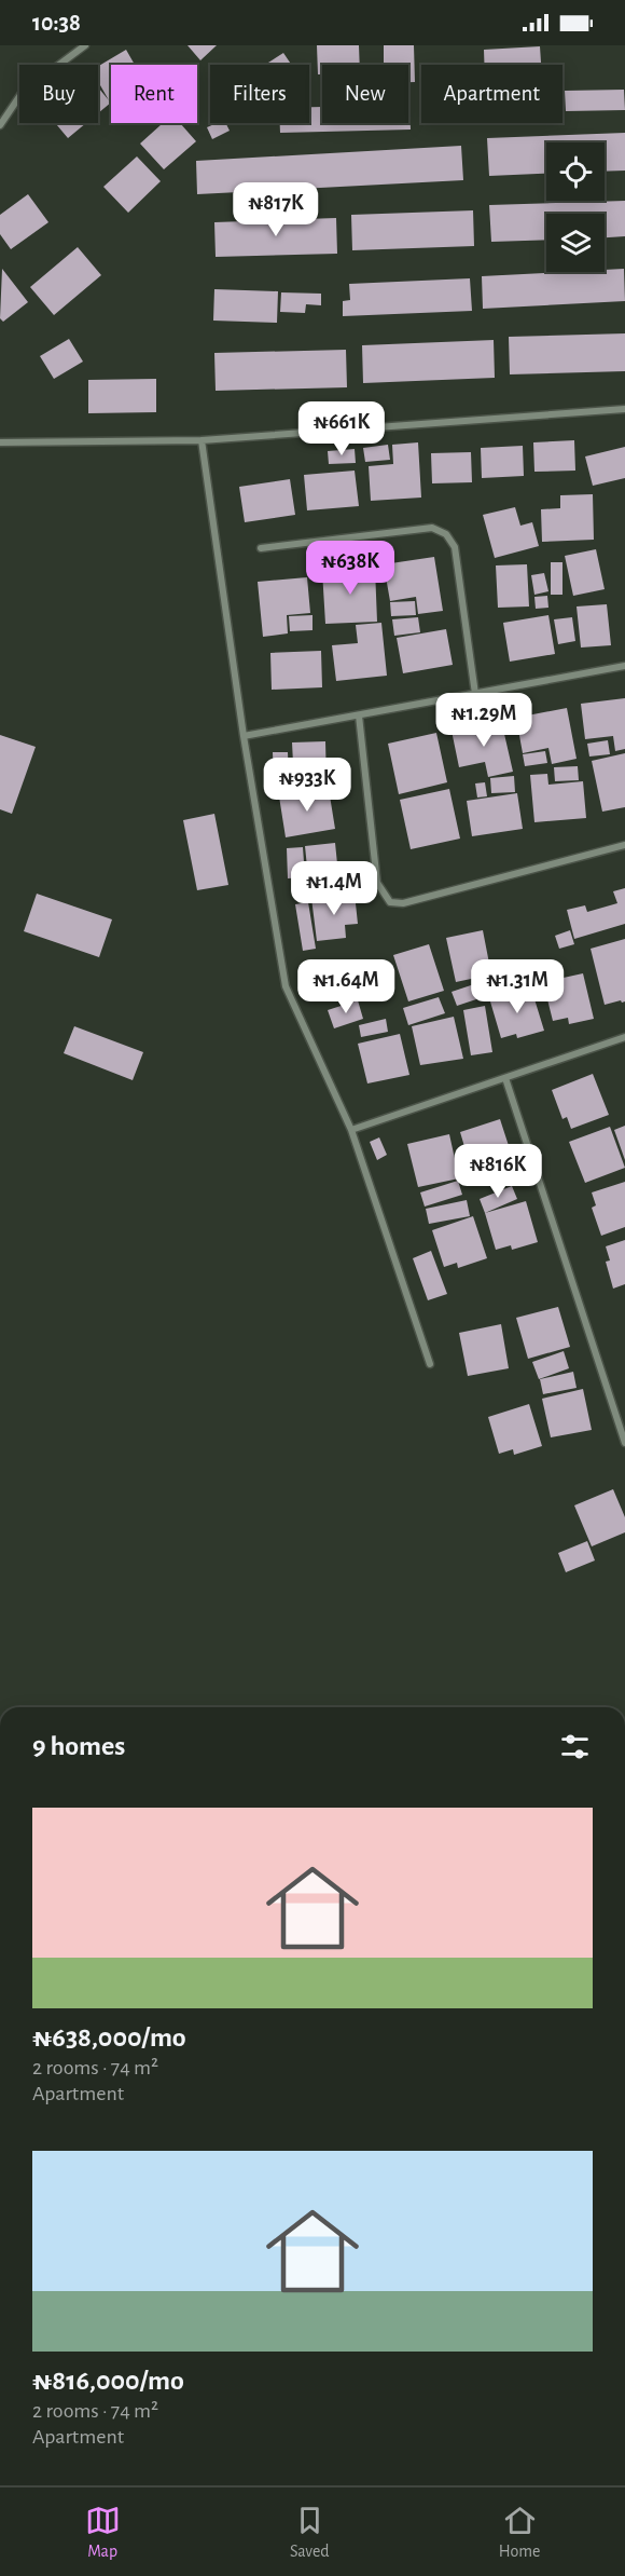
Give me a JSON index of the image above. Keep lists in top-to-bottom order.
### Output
{
  "page": {
    "status": "10:38",
    "chip": [
      "Buy",
      "Rent",
      "Filters",
      "New",
      "Apartment"
    ],
    "price": [
      "₦817K",
      "₦661K",
      "₦638K",
      "₦1.29M",
      "₦933K",
      "₦1.4M",
      "₦1.64M",
      "₦1.31M",
      "₦816K"
    ],
    "heading": "9 homes",
    "list": [
      {
        "name": "₦638,000/mo",
        "note": "2 rooms · 74 m² · Apartment"
      },
      {
        "name": "₦816,000/mo",
        "note": "2 rooms · 74 m² · Apartment"
      }
    ],
    "tabs": ["Map", "Saved", "Home"]
  }
}
